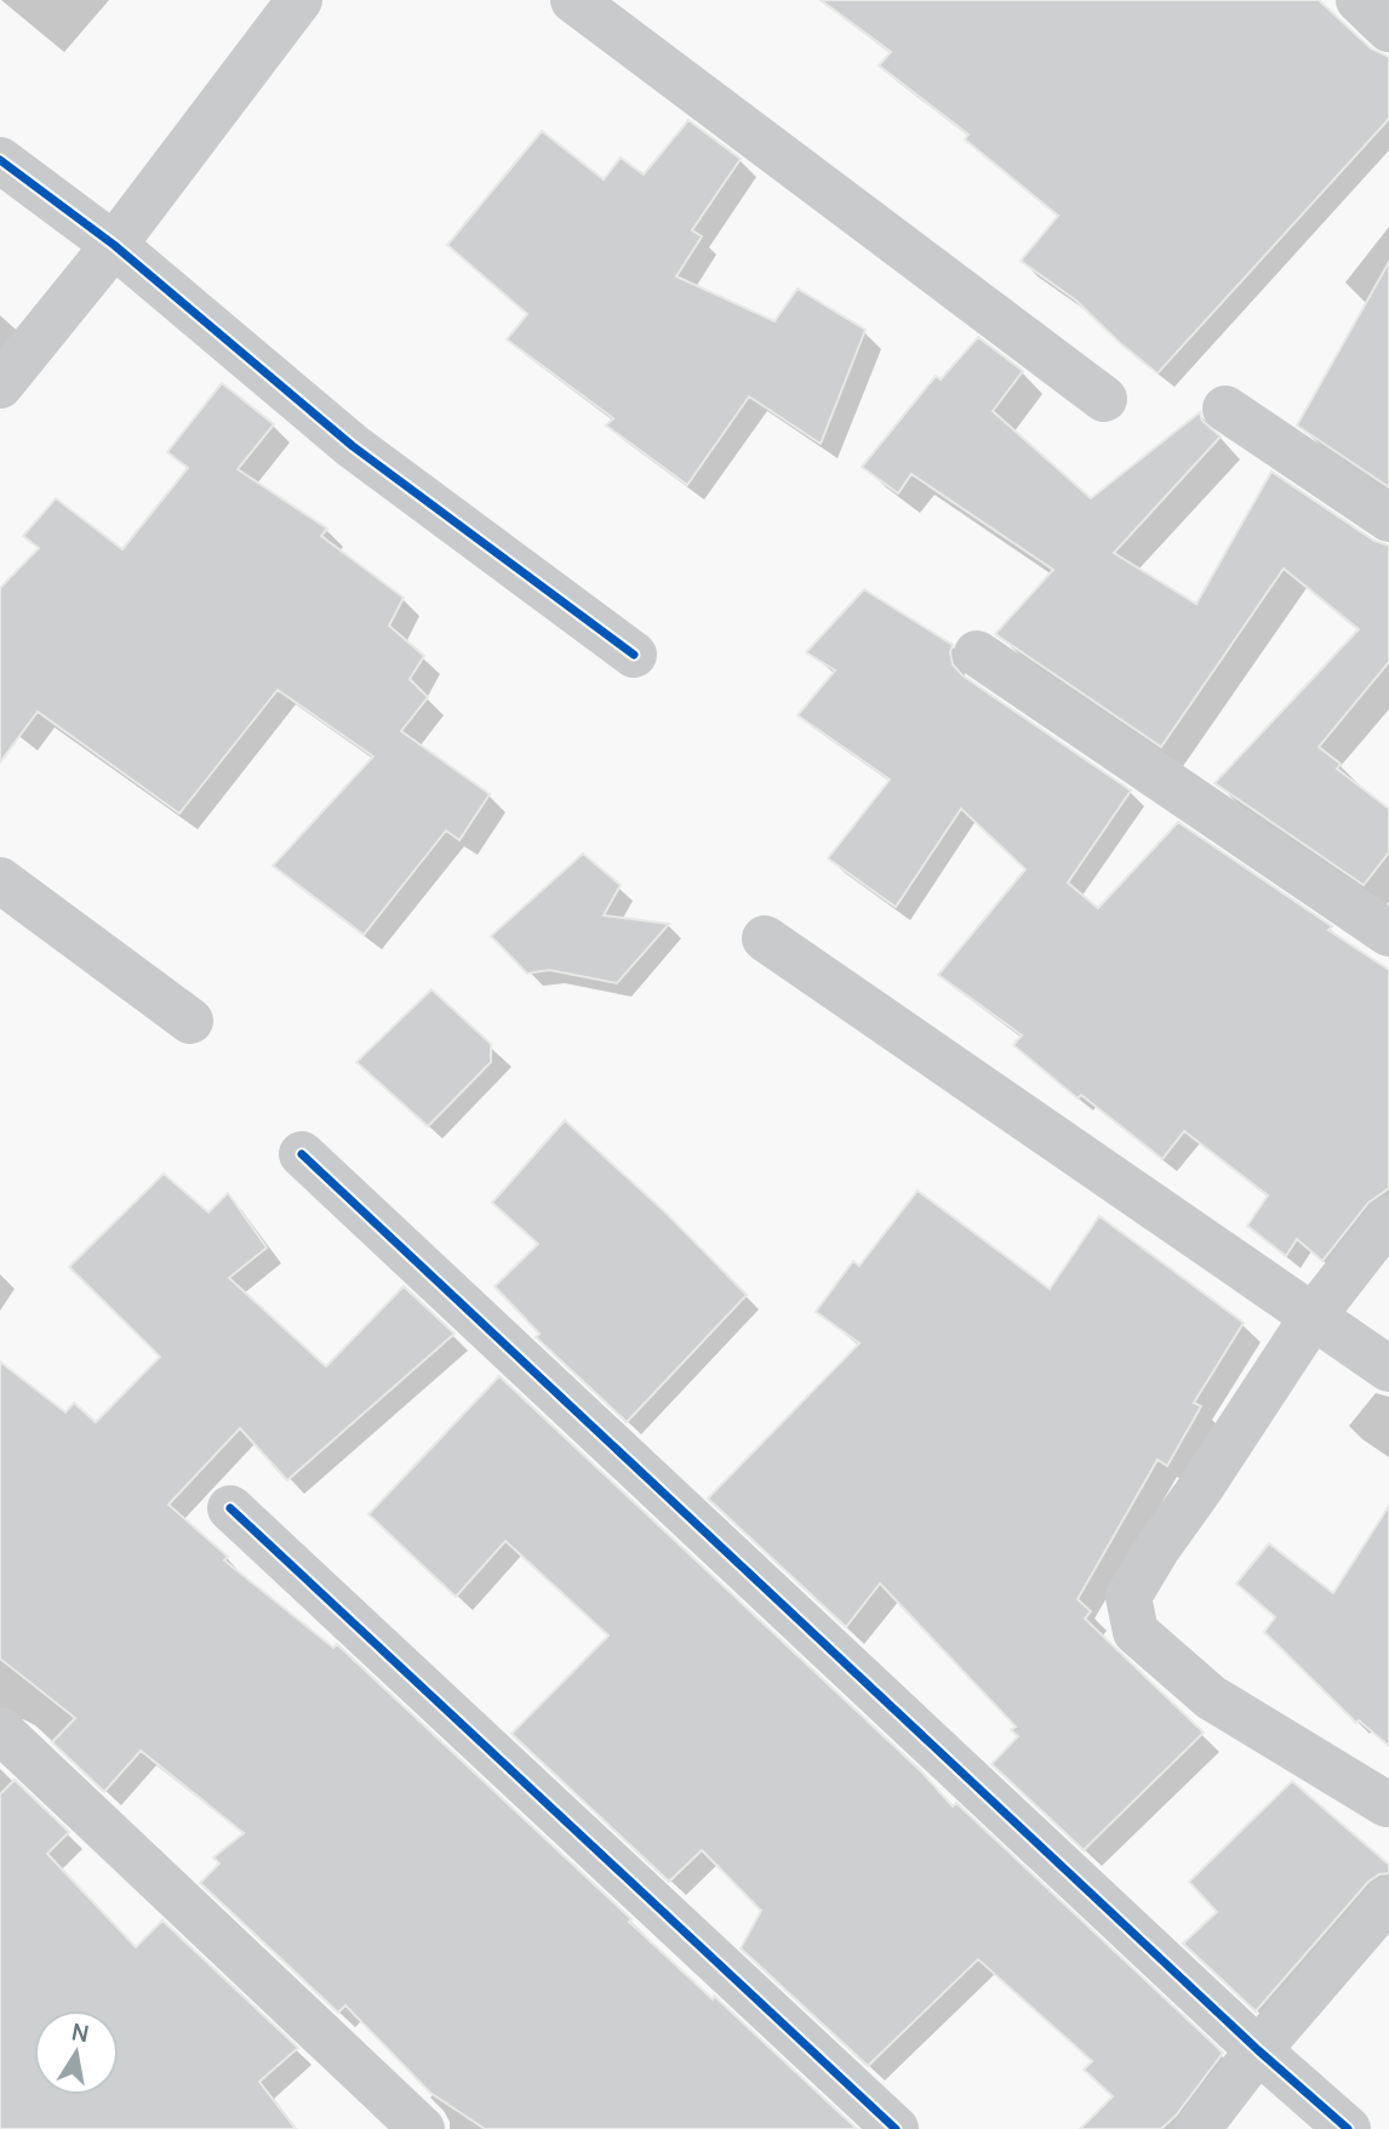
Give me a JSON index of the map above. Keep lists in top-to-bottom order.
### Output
{
  "north": "top"
}
